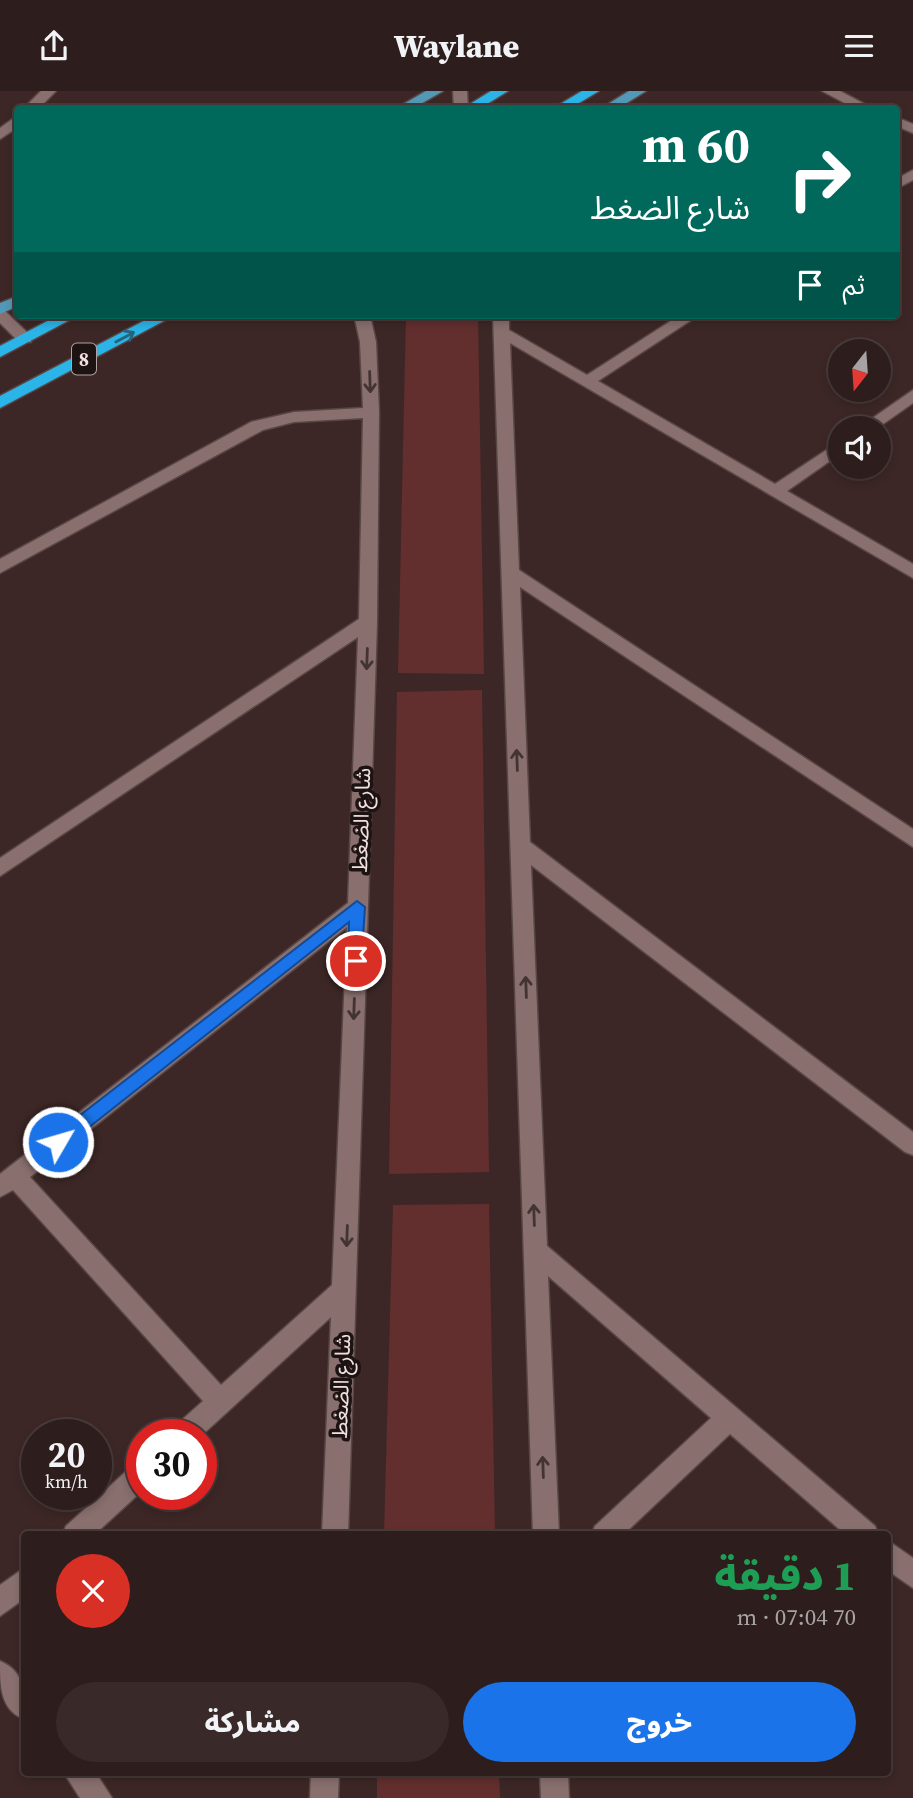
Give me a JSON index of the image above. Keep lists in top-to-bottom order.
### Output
{
  "streets": {
    "highway": ["8"],
    "street": ["شارع الضغط"]
  },
  "north": "bottom",
  "page": {
    "header": "Waylane",
    "turn": ["60 m", "شارع الضغط"],
    "then": "ثم",
    "speed": "20 km/h",
    "limit": "30",
    "heading": ["1 دقيقة", "70 m · 07:04"],
    "buttons": ["خروج", "مشاركة"]
  }
}
